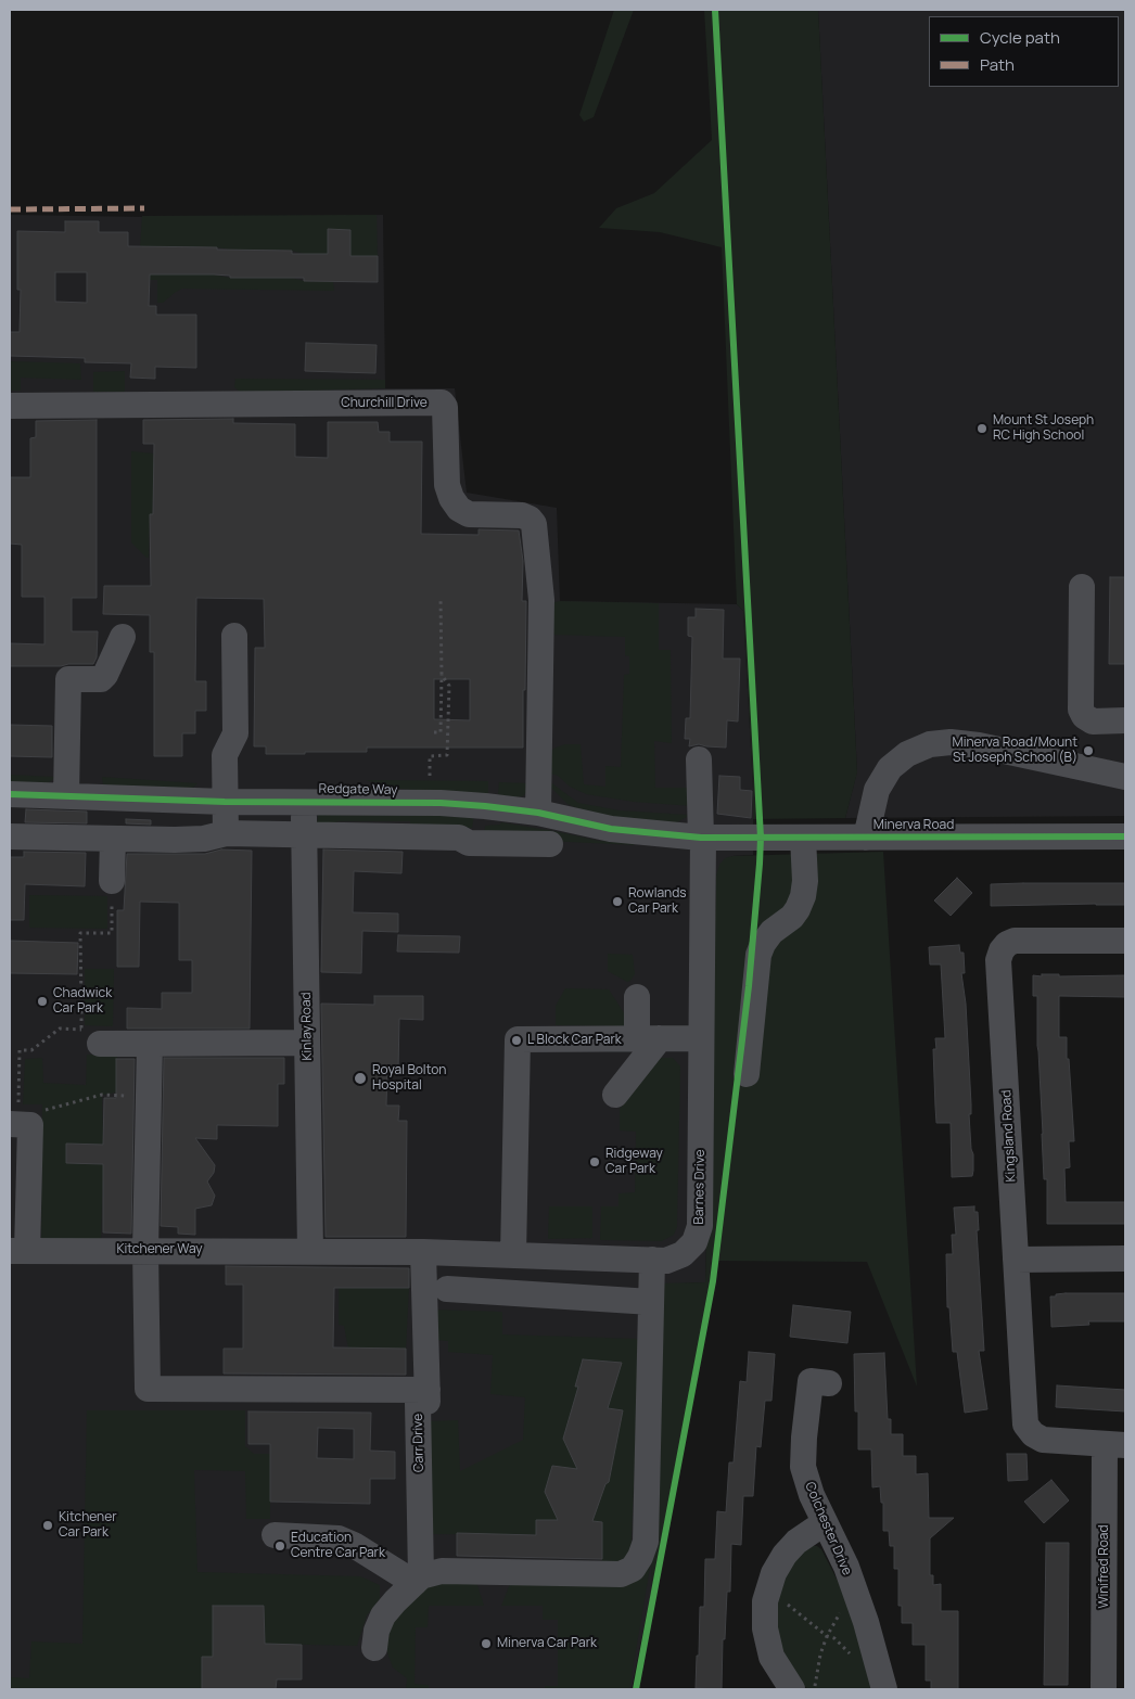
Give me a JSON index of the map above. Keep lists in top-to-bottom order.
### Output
{
  "streets": {
    "street": [
      "Churchill Drive",
      "Redgate Way",
      "Minerva Road",
      "Kinlay Road",
      "Kingsland Road",
      "Barnes Drive",
      "Kitchener Way",
      "Carr Drive",
      "Colchester Drive",
      "Winifred Road"
    ]
  },
  "crossings": [
    ["Churchill Drive", "Redgate Way"],
    ["Redgate Way", "Minerva Road"],
    ["Redgate Way", "Kinlay Road"],
    ["Redgate Way", "Barnes Drive"],
    ["Minerva Road", "Barnes Drive"],
    ["Kinlay Road", "Barnes Drive"],
    ["Kinlay Road", "Kitchener Way"],
    ["Kingsland Road", "Winifred Road"],
    ["Barnes Drive", "Kitchener Way"],
    ["Barnes Drive", "Carr Drive"]
  ],
  "places": [
    "Mount St Joseph RC High School",
    "Minerva Road/Mount St Joseph School (B)",
    "Rowlands Car Park",
    "Chadwick Car Park",
    "L Block Car Park",
    "Royal Bolton Hospital",
    "Ridgeway Car Park",
    "Kitchener Car Park",
    "Education Centre Car Park",
    "Minerva Car Park"
  ],
  "legend": ["Cycle path", "Path"]
}
